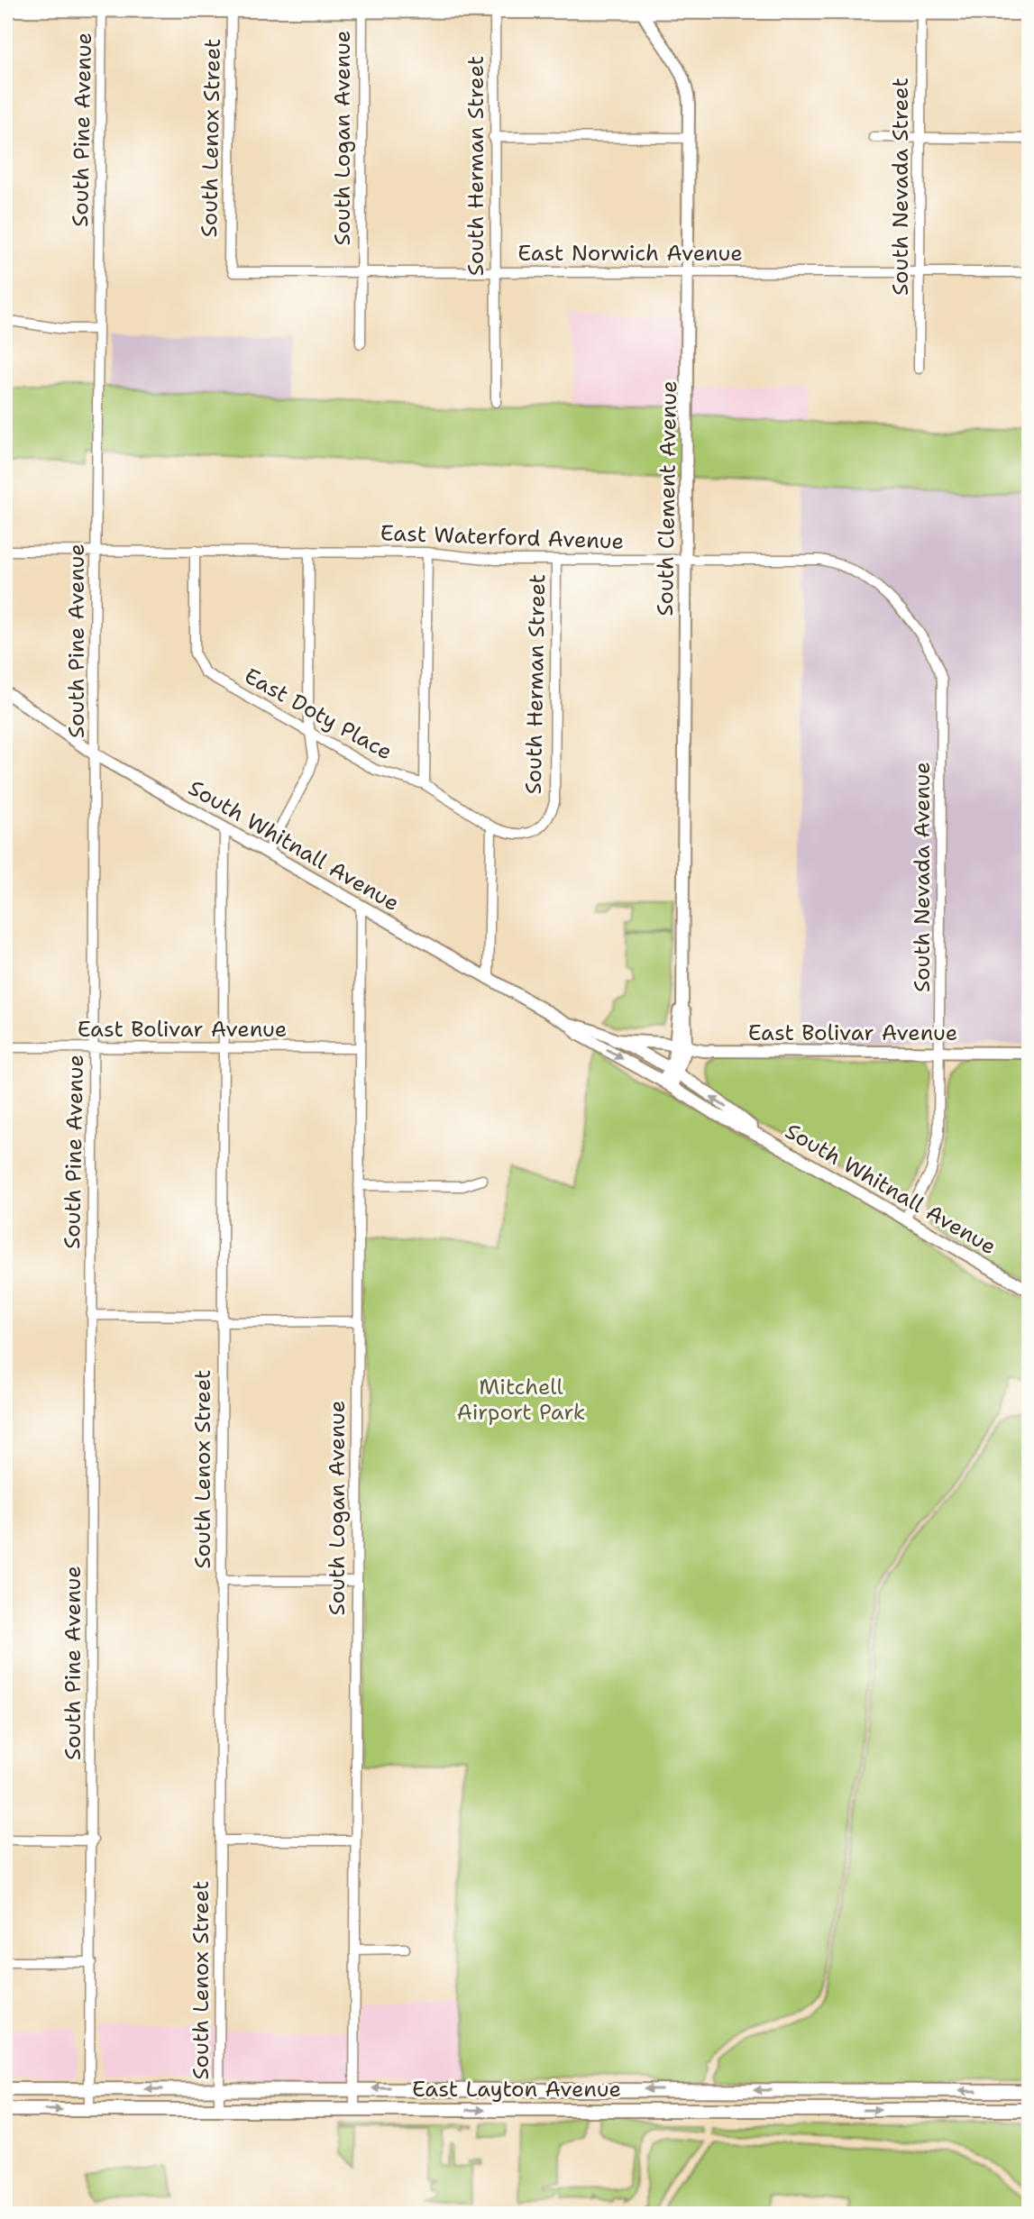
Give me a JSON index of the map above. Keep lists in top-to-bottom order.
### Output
{
  "streets": {
    "main road": ["East Layton Avenue"],
    "street": [
      "South Pine Avenue",
      "South Lenox Street",
      "South Logan Avenue",
      "South Herman Street",
      "South Nevada Street",
      "East Norwich Avenue",
      "South Clement Avenue",
      "East Waterford Avenue",
      "East Doty Place",
      "South Whitnall Avenue",
      "South Nevada Avenue",
      "East Bolivar Avenue"
    ]
  },
  "crossings": [
    ["South Pine Avenue", "East Waterford Avenue"],
    ["South Pine Avenue", "South Whitnall Avenue"],
    ["South Pine Avenue", "East Bolivar Avenue"],
    ["South Pine Avenue", "East Layton Avenue"],
    ["South Lenox Street", "East Norwich Avenue"],
    ["South Lenox Street", "South Whitnall Avenue"],
    ["South Lenox Street", "East Bolivar Avenue"],
    ["South Lenox Street", "East Layton Avenue"],
    ["South Logan Avenue", "East Norwich Avenue"],
    ["South Logan Avenue", "South Whitnall Avenue"],
    ["South Logan Avenue", "East Bolivar Avenue"],
    ["South Logan Avenue", "East Layton Avenue"],
    ["South Herman Street", "East Norwich Avenue"],
    ["South Herman Street", "East Waterford Avenue"],
    ["South Herman Street", "East Doty Place"],
    ["South Nevada Street", "East Norwich Avenue"],
    ["East Norwich Avenue", "South Clement Avenue"],
    ["South Clement Avenue", "East Waterford Avenue"],
    ["South Clement Avenue", "South Whitnall Avenue"],
    ["South Clement Avenue", "East Bolivar Avenue"],
    ["East Waterford Avenue", "East Doty Place"],
    ["East Waterford Avenue", "South Nevada Avenue"],
    ["South Whitnall Avenue", "South Nevada Avenue"],
    ["South Whitnall Avenue", "East Bolivar Avenue"],
    ["South Nevada Avenue", "East Bolivar Avenue"]
  ],
  "parks": ["Mitchell Airport Park"]
}
